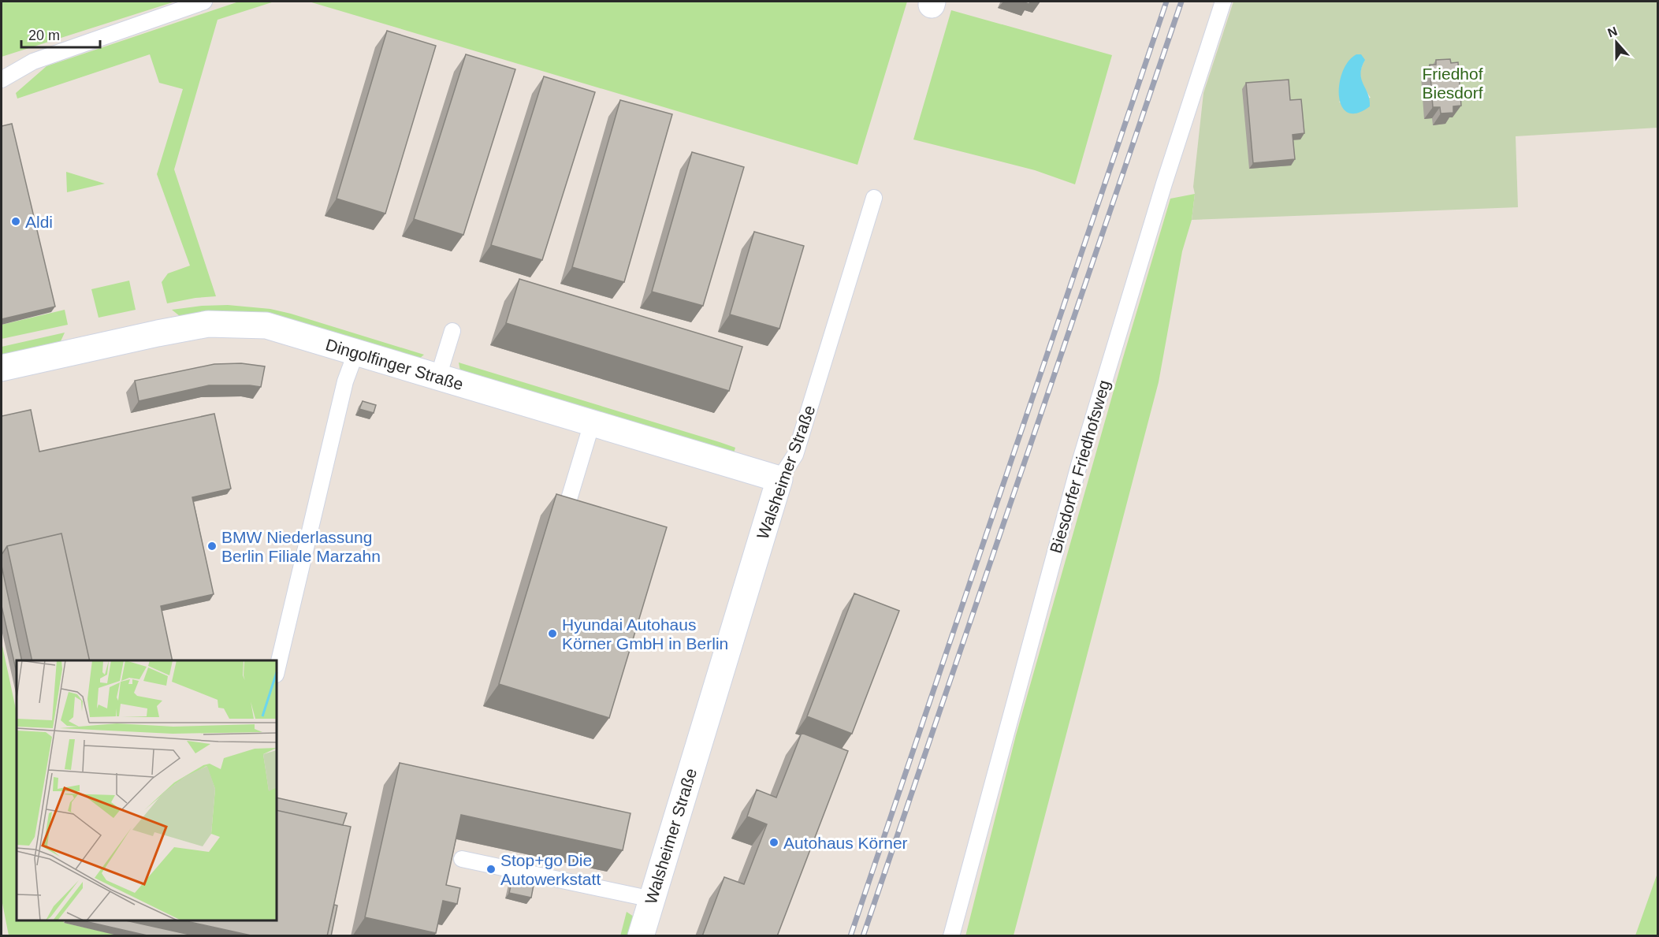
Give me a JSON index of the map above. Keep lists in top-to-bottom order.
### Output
{
  "streets": {
    "street": ["Dingolfinger Straße", "Walsheimer Straße"],
    "lane": ["Biesdorfer Friedhofsweg"]
  },
  "crossings": [
    ["Dingolfinger Straße", "Walsheimer Straße"]
  ],
  "parks": ["Friedhof Biesdorf"],
  "places": [
    "Aldi",
    "BMW Niederlassung Berlin Filiale Marzahn",
    "Hyundai Autohaus Körner GmbH in Berlin",
    "Autohaus Körner",
    "Stop+go Die Autowerkstatt"
  ],
  "scale_bar": "20 m",
  "north": "top"
}
